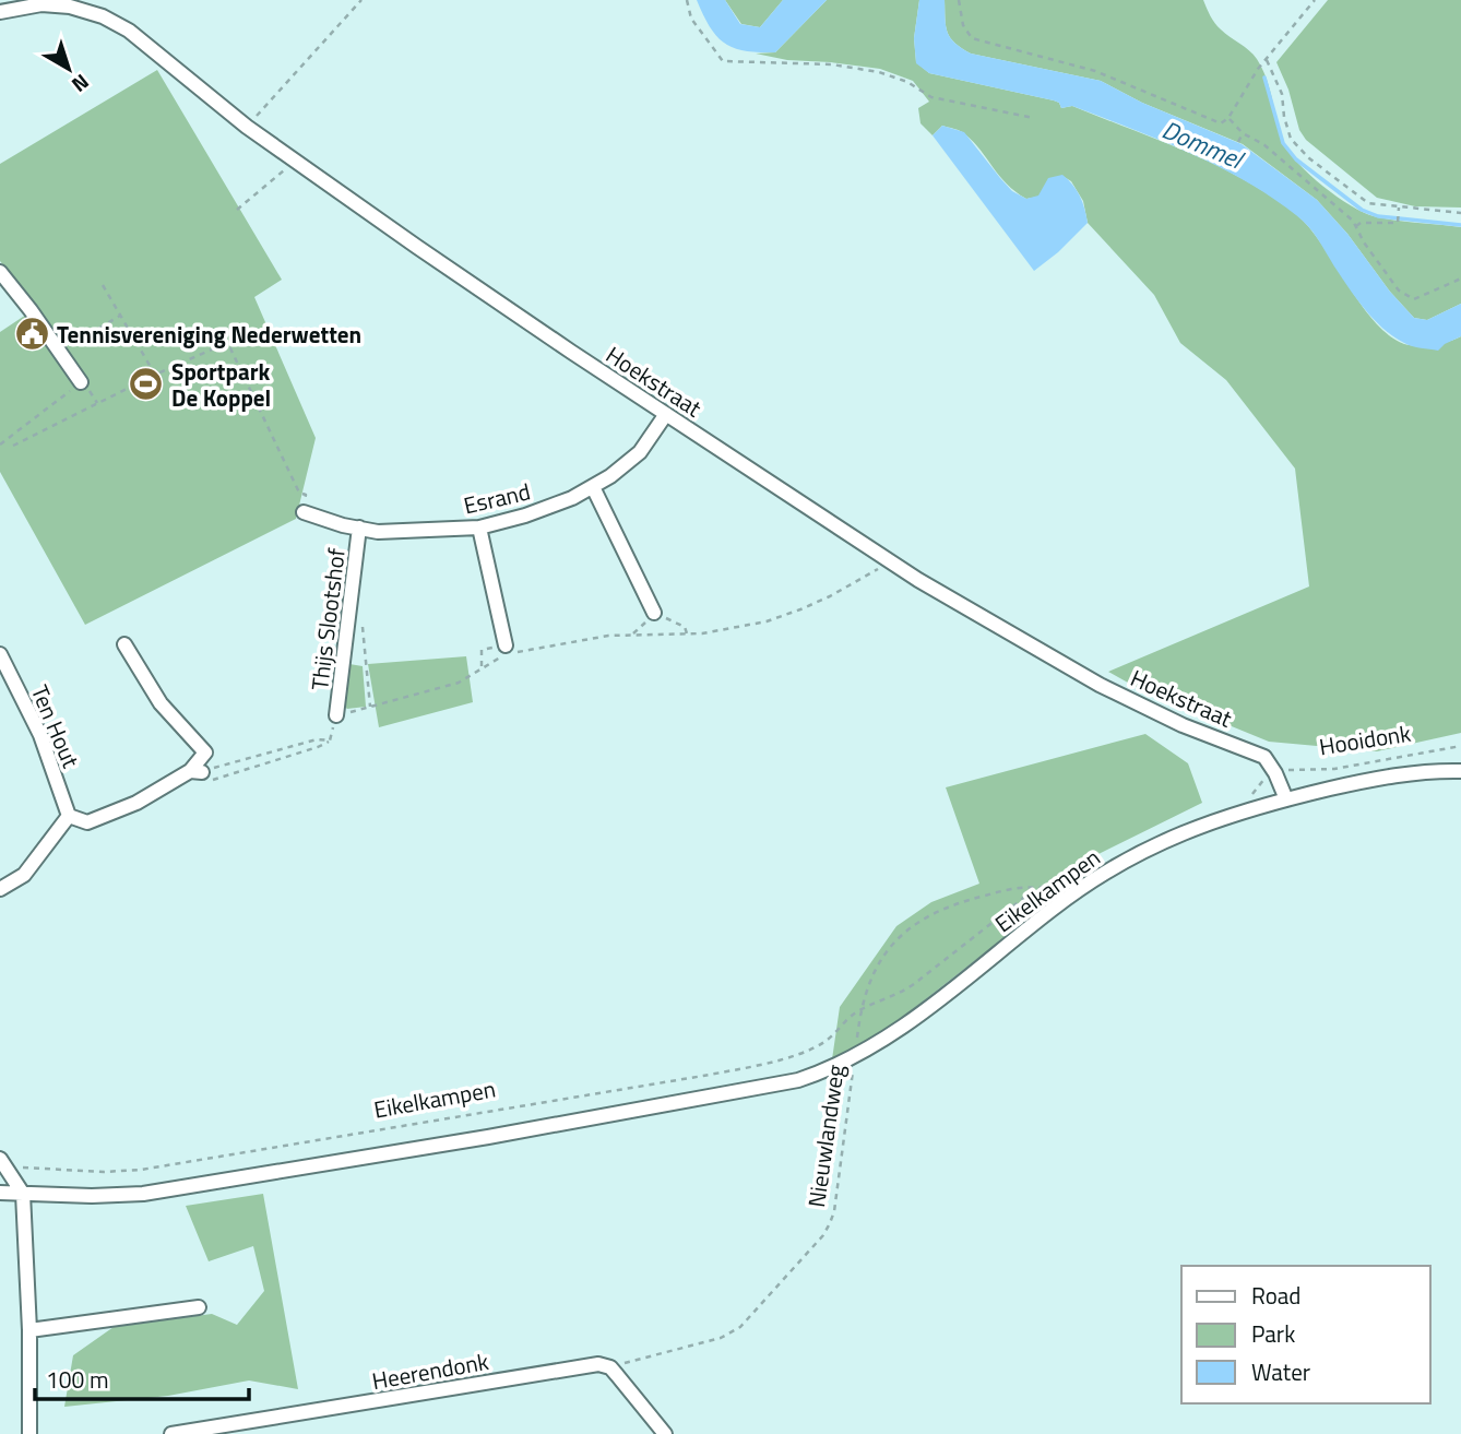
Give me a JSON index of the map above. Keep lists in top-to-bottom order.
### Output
{
  "streets": {
    "street": [
      "Hoekstraat",
      "Esrand",
      "Thijs Slootshof",
      "Ten Hout",
      "Hooidonk",
      "Eikelkampen",
      "Heerendonk"
    ],
    "path": ["Nieuwlandweg"]
  },
  "crossings": [
    ["Hoekstraat", "Esrand"],
    ["Hoekstraat", "Hooidonk"],
    ["Hoekstraat", "Eikelkampen"],
    ["Esrand", "Thijs Slootshof"],
    ["Hooidonk", "Eikelkampen"],
    ["Eikelkampen", "Nieuwlandweg"],
    ["Nieuwlandweg", "Heerendonk"]
  ],
  "water": ["Dommel"],
  "places": {
    "public building": ["Tennisvereniging Nederwetten"],
    "sports": ["Sportpark De Koppel"]
  },
  "legend": ["Road", "Park", "Water"],
  "scale_bar": "100 m",
  "north": "bottom right"
}
